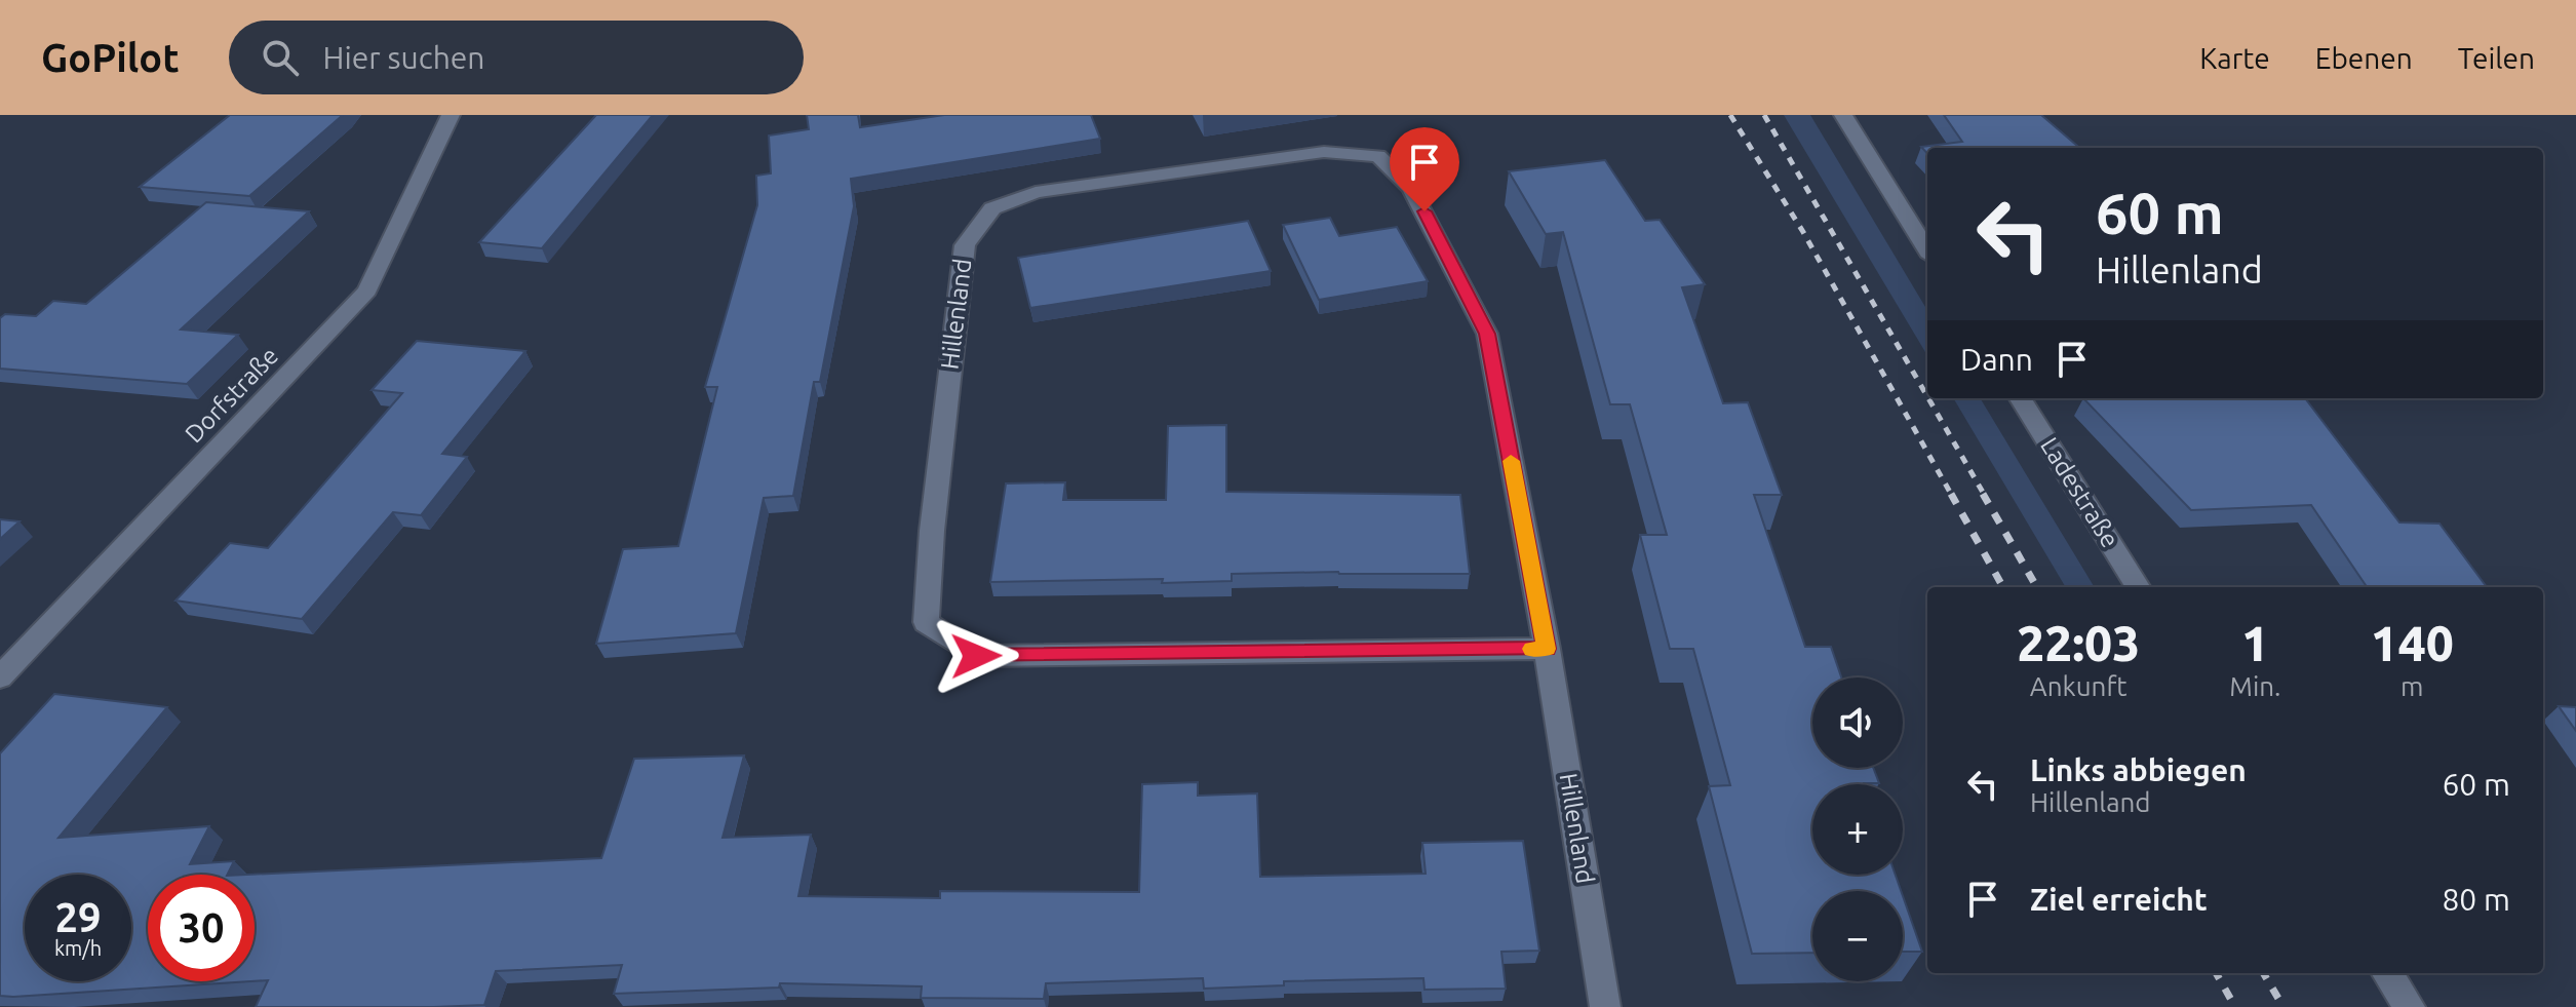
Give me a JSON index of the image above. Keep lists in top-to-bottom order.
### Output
{
  "streets": {
    "street": ["Hillenland", "Dorfstraße", "Ladestraße"]
  },
  "page": {
    "header": "GoPilot",
    "search": "Hier suchen",
    "nav": ["Karte", "Ebenen", "Teilen"],
    "turn": ["60 m", "Hillenland"],
    "then": "Dann",
    "eta": [
      "22:03",
      "Ankunft",
      "1",
      "Min.",
      "140",
      "m"
    ],
    "map_buttons": ["+", "−"],
    "list": [
      {
        "name": "Links abbiegen",
        "note": "Hillenland",
        "value": "60 m"
      },
      {
        "name": "Ziel erreicht",
        "value": "80 m"
      }
    ],
    "speed": "29 km/h",
    "limit": "30"
  }
}
